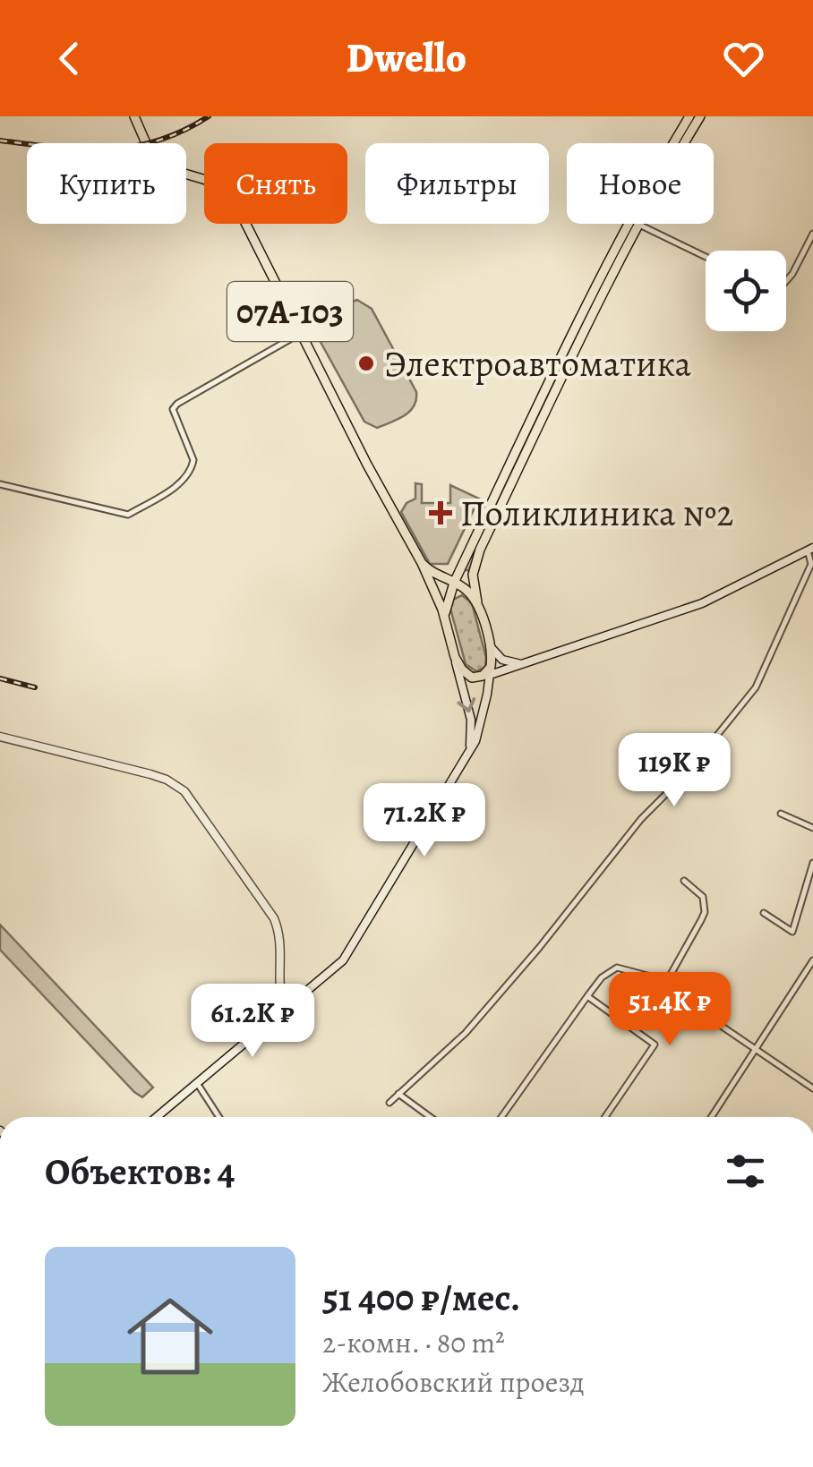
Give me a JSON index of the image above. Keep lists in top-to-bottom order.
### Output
{
  "streets": {
    "main road": ["07А-103"]
  },
  "places": {
    "other": ["Электроавтоматика"],
    "health": ["Поликлиника №2"]
  },
  "page": {
    "header": "Dwello",
    "chip": [
      "Купить",
      "Снять",
      "Фильтры",
      "Новое"
    ],
    "price": [
      "119K ₽",
      "71.2K ₽",
      "51.4K ₽",
      "61.2K ₽"
    ],
    "heading": "Объектов: 4",
    "list": [
      {
        "name": "51 400 ₽/мес.",
        "note": "2-комн. · 80 m² · Желобовский проезд"
      }
    ]
  }
}
